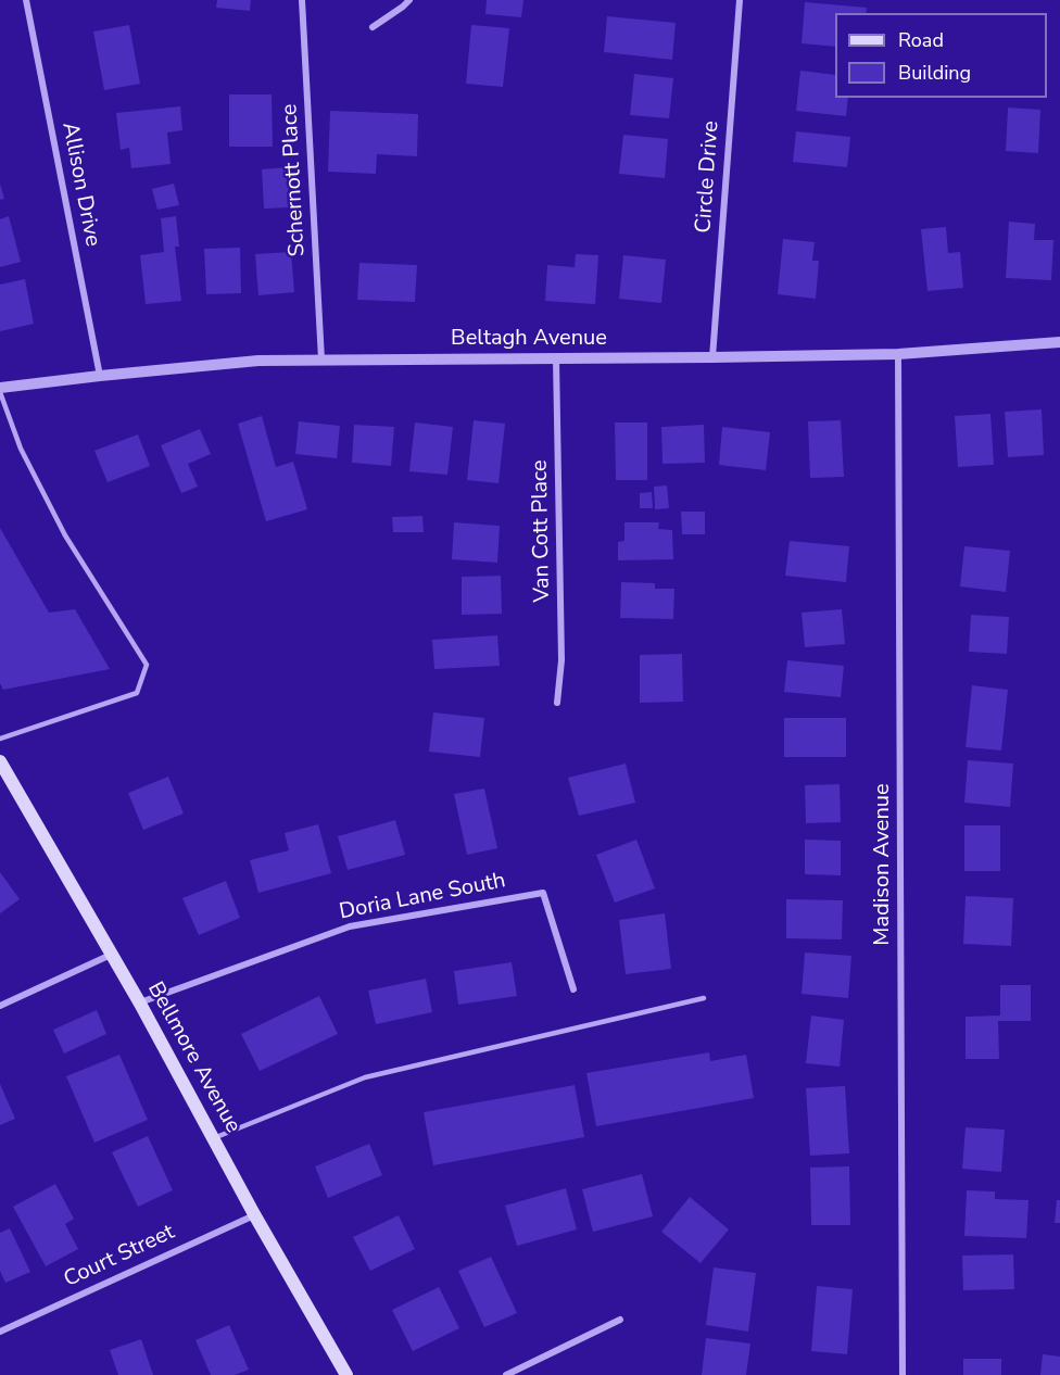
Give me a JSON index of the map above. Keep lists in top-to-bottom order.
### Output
{
  "streets": {
    "main road": ["Bellmore Avenue"],
    "street": [
      "Circle Drive",
      "Schernott Place",
      "Allison Drive",
      "Beltagh Avenue",
      "Van Cott Place",
      "Madison Avenue",
      "Doria Lane South",
      "Court Street"
    ]
  },
  "crossings": [
    ["Circle Drive", "Beltagh Avenue"],
    ["Schernott Place", "Beltagh Avenue"],
    ["Allison Drive", "Beltagh Avenue"],
    ["Beltagh Avenue", "Van Cott Place"],
    ["Beltagh Avenue", "Madison Avenue"],
    ["Doria Lane South", "Bellmore Avenue"],
    ["Bellmore Avenue", "Court Street"]
  ],
  "legend": ["Road", "Building"]
}
